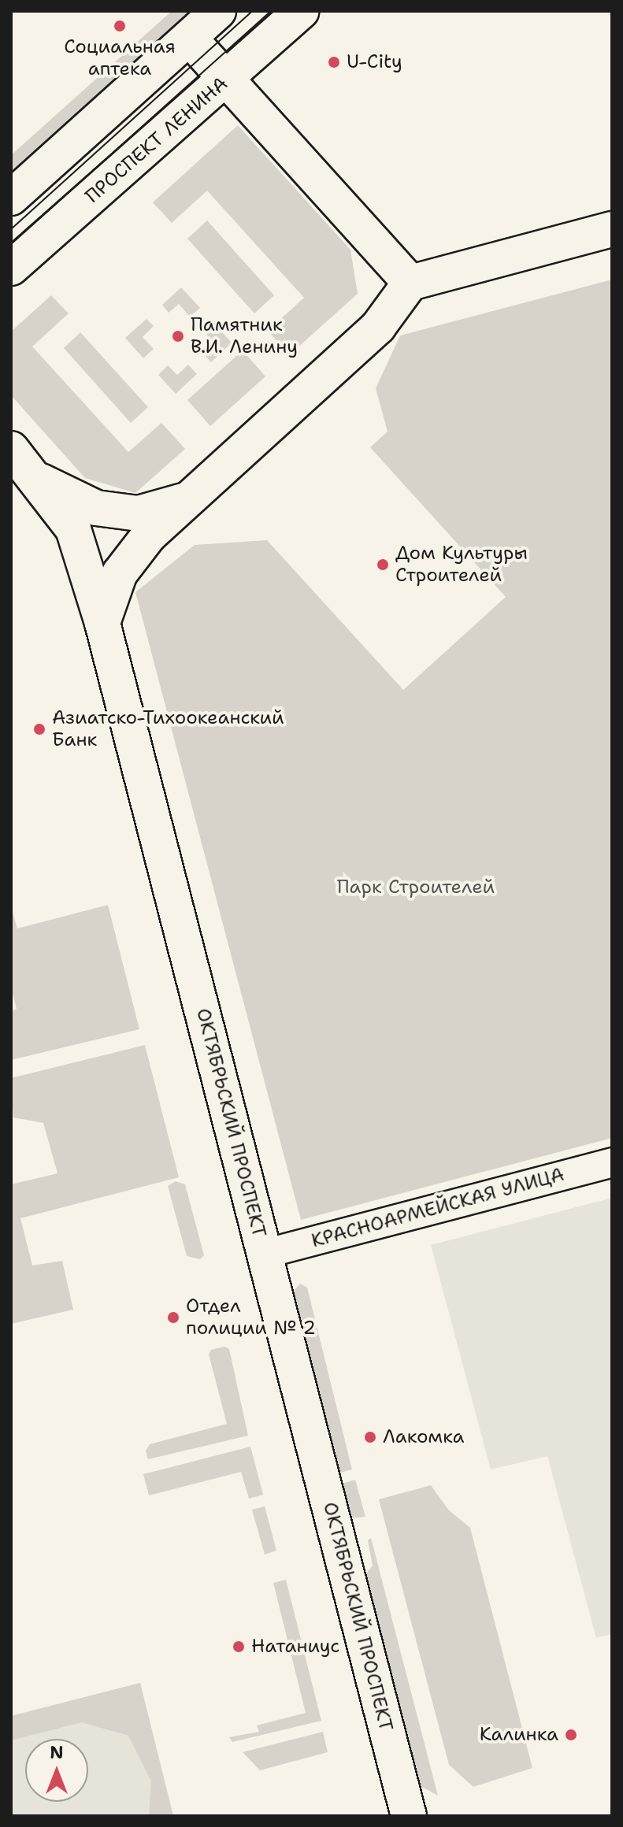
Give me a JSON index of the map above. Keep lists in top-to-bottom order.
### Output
{
  "streets": {
    "main road": ["ПРОСПЕКТ ЛЕНИНА", "ОКТЯБРЬСКИЙ ПРОСПЕКТ"],
    "street": ["КРАСНОАРМЕЙСКАЯ УЛИЦА"]
  },
  "crossings": [
    ["ОКТЯБРЬСКИЙ ПРОСПЕКТ", "КРАСНОАРМЕЙСКАЯ УЛИЦА"]
  ],
  "parks": ["Парк Строителей"],
  "places": [
    "Социальная аптека",
    "U-City",
    "Памятник В.И. Ленину",
    "Дом Культуры Строителей",
    "Азиатско-Тихоокеанский Банк",
    "Отдел полиции № 2",
    "Лакомка",
    "Натаниус",
    "Калинка"
  ],
  "north": "top"
}
